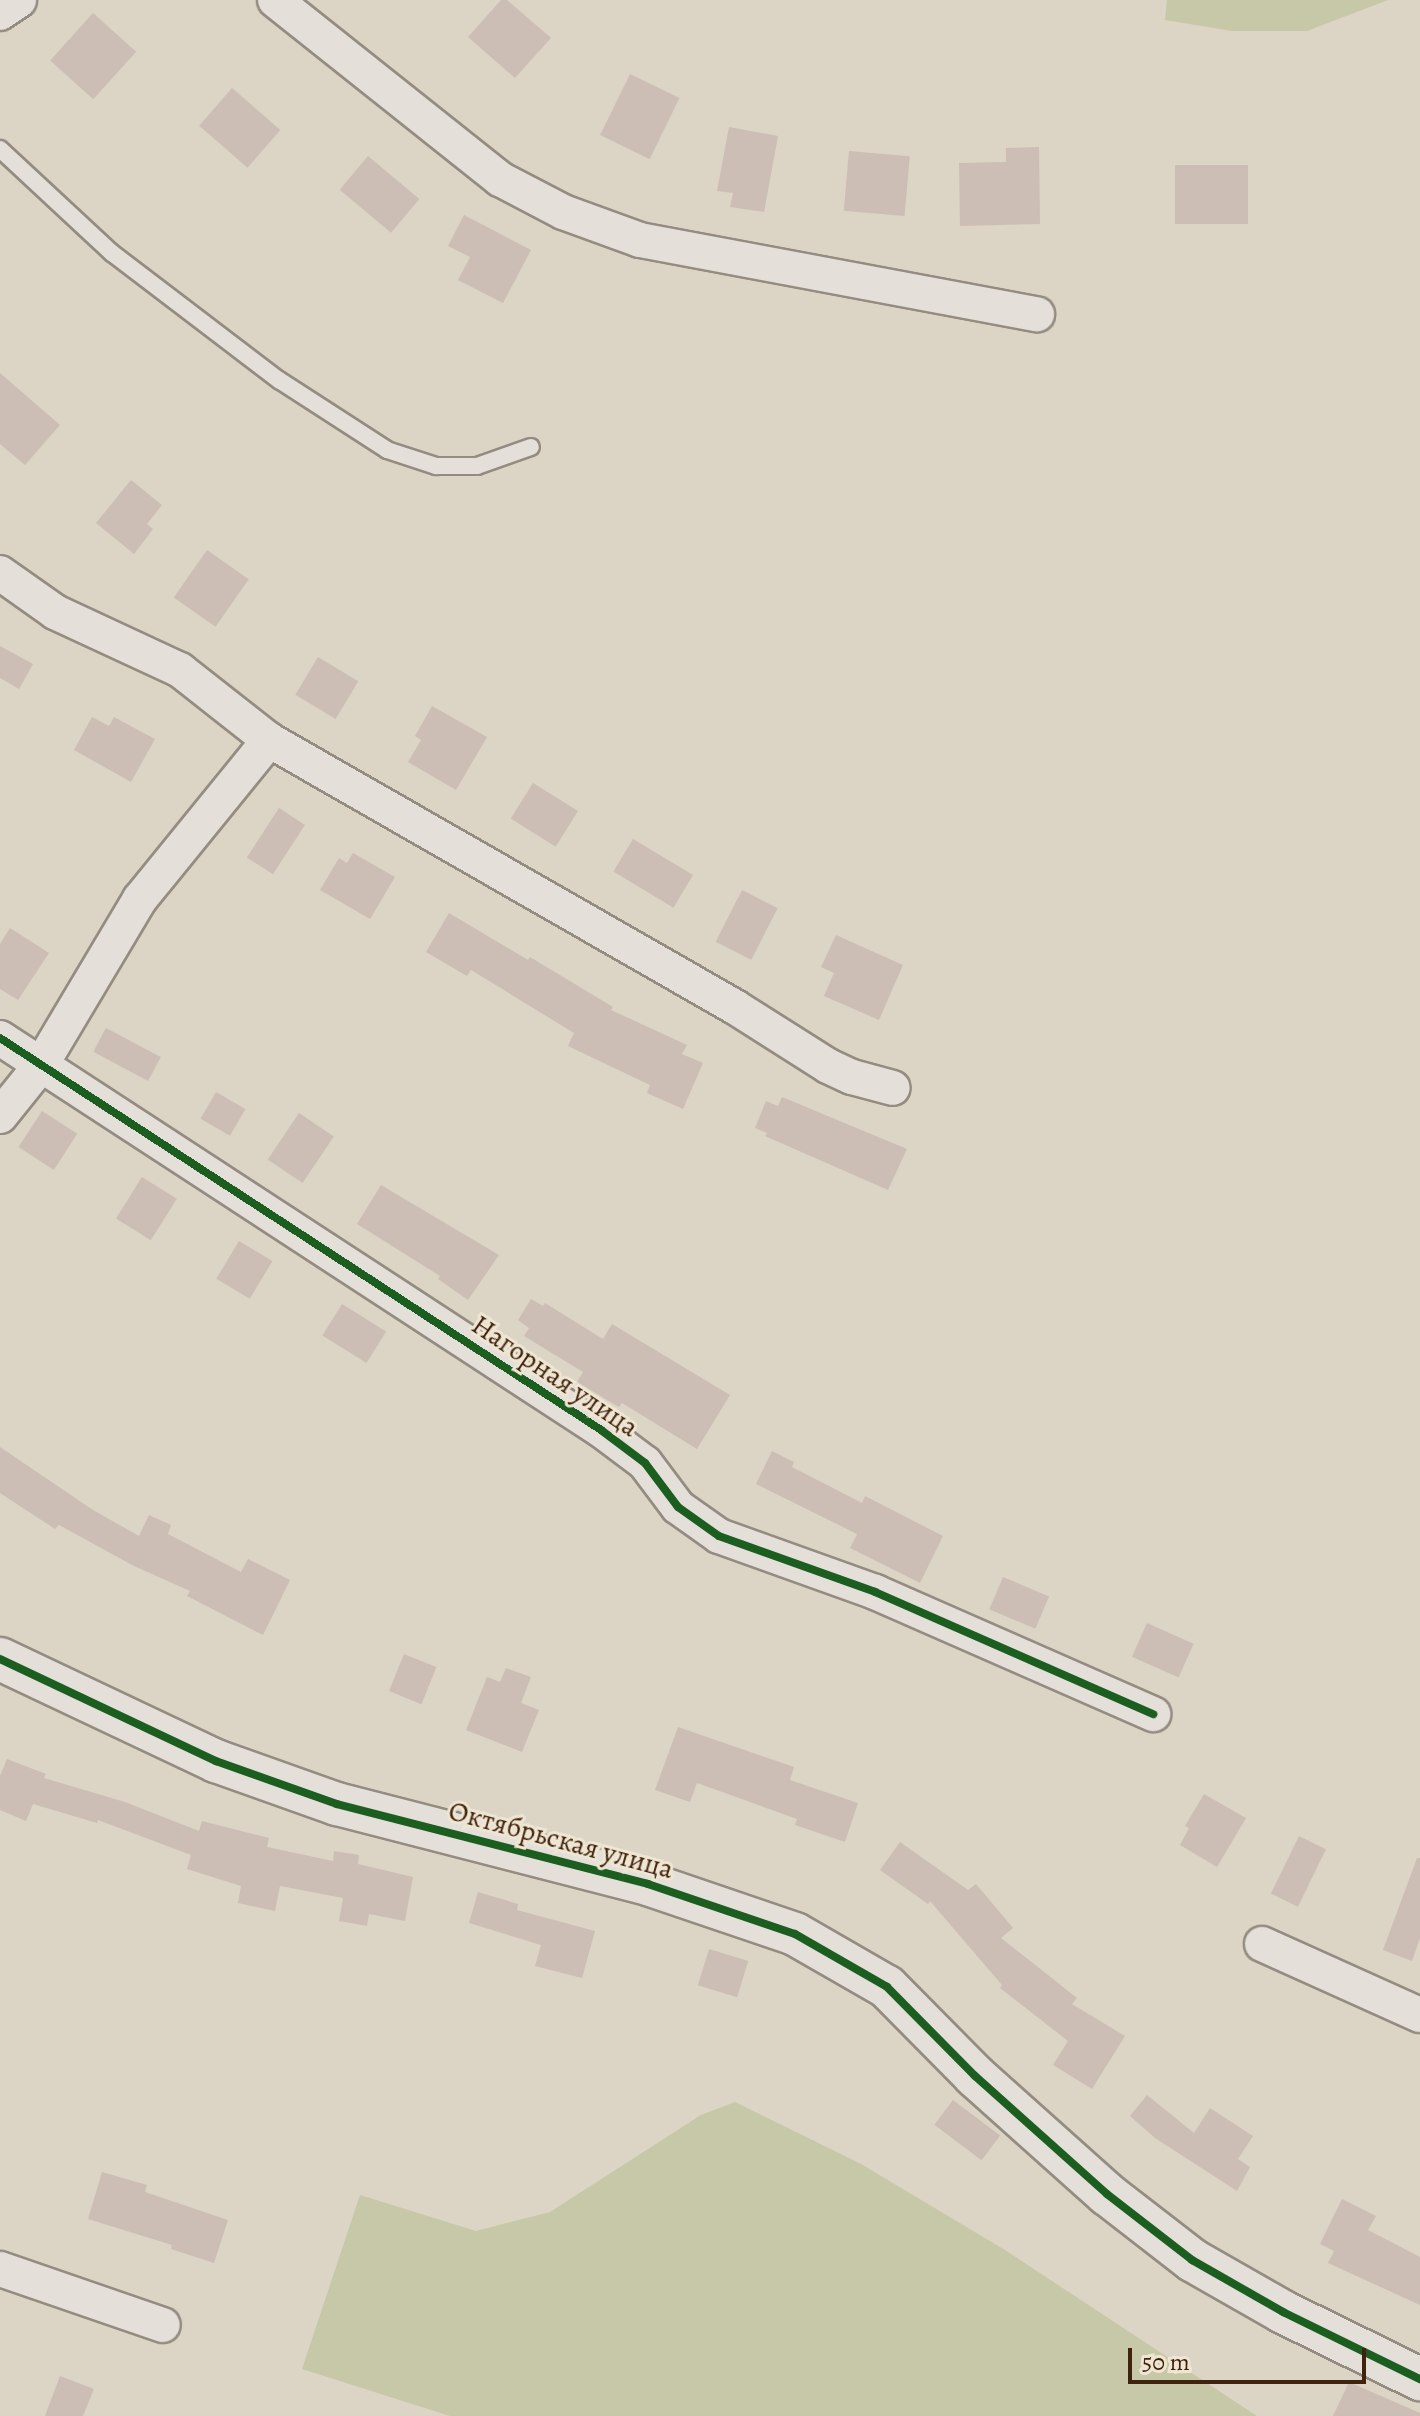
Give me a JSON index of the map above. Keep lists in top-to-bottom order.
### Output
{
  "streets": {
    "street": ["Нагорная улица", "Октябрьская улица"]
  },
  "scale_bar": "50 m"
}
